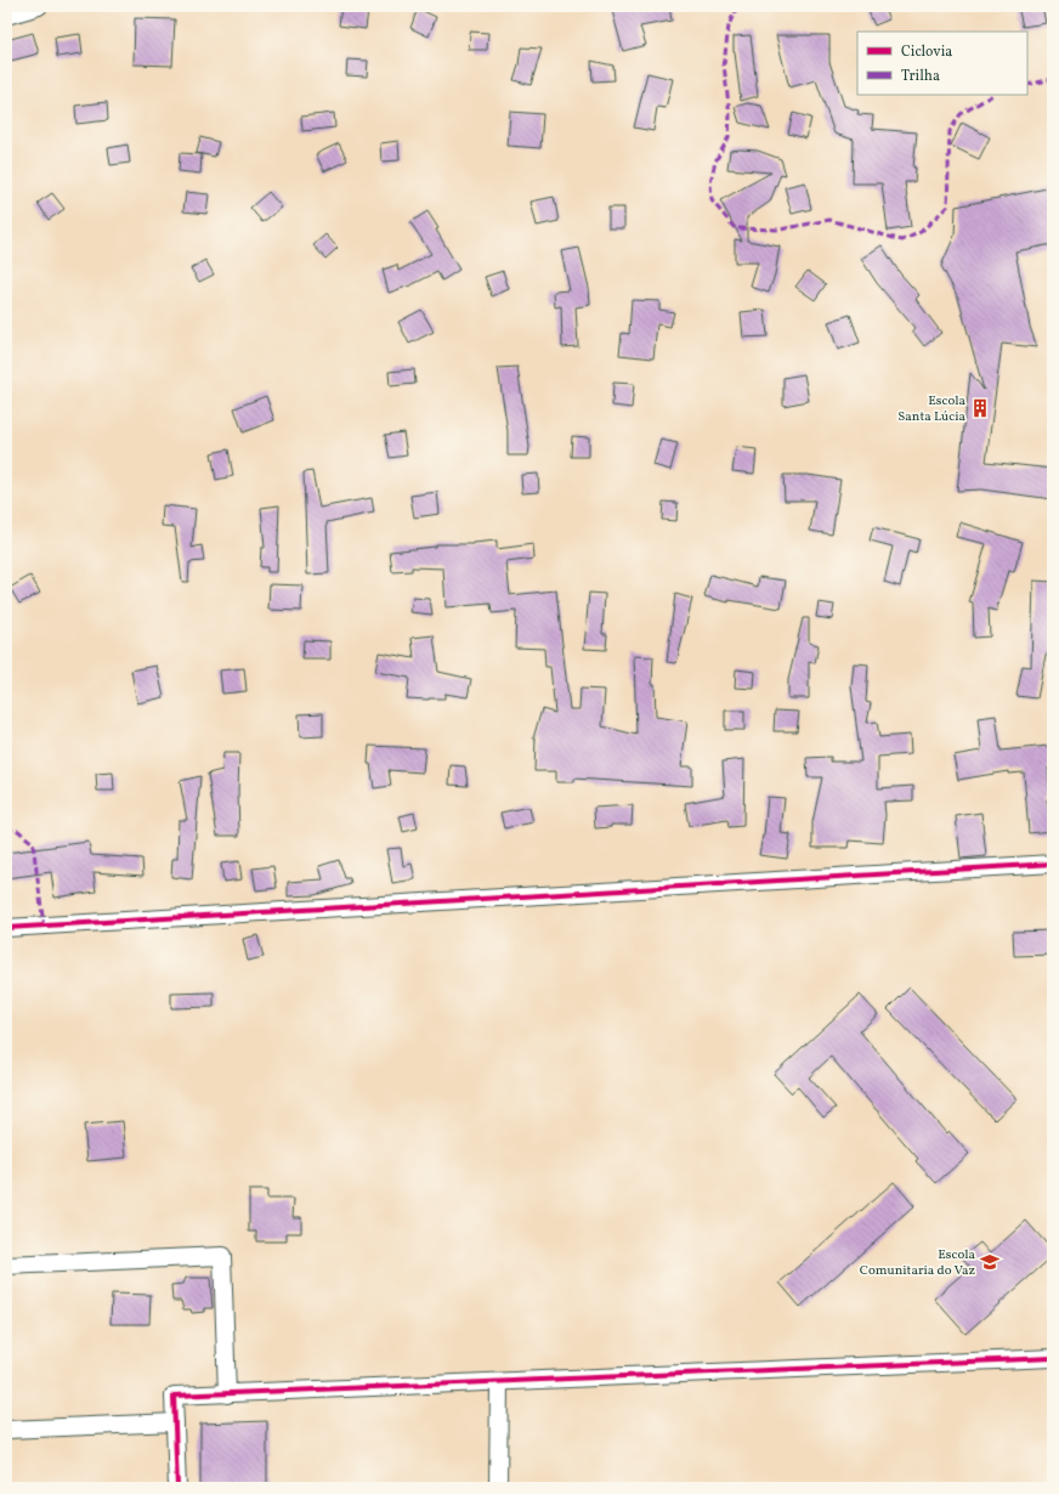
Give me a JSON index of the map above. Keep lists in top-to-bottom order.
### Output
{
  "places": {
    "building": ["Escola Santa Lúcia"],
    "school or university": ["Escola Comunitaria do Vaz"]
  },
  "legend": ["Ciclovia", "Trilha"]
}
